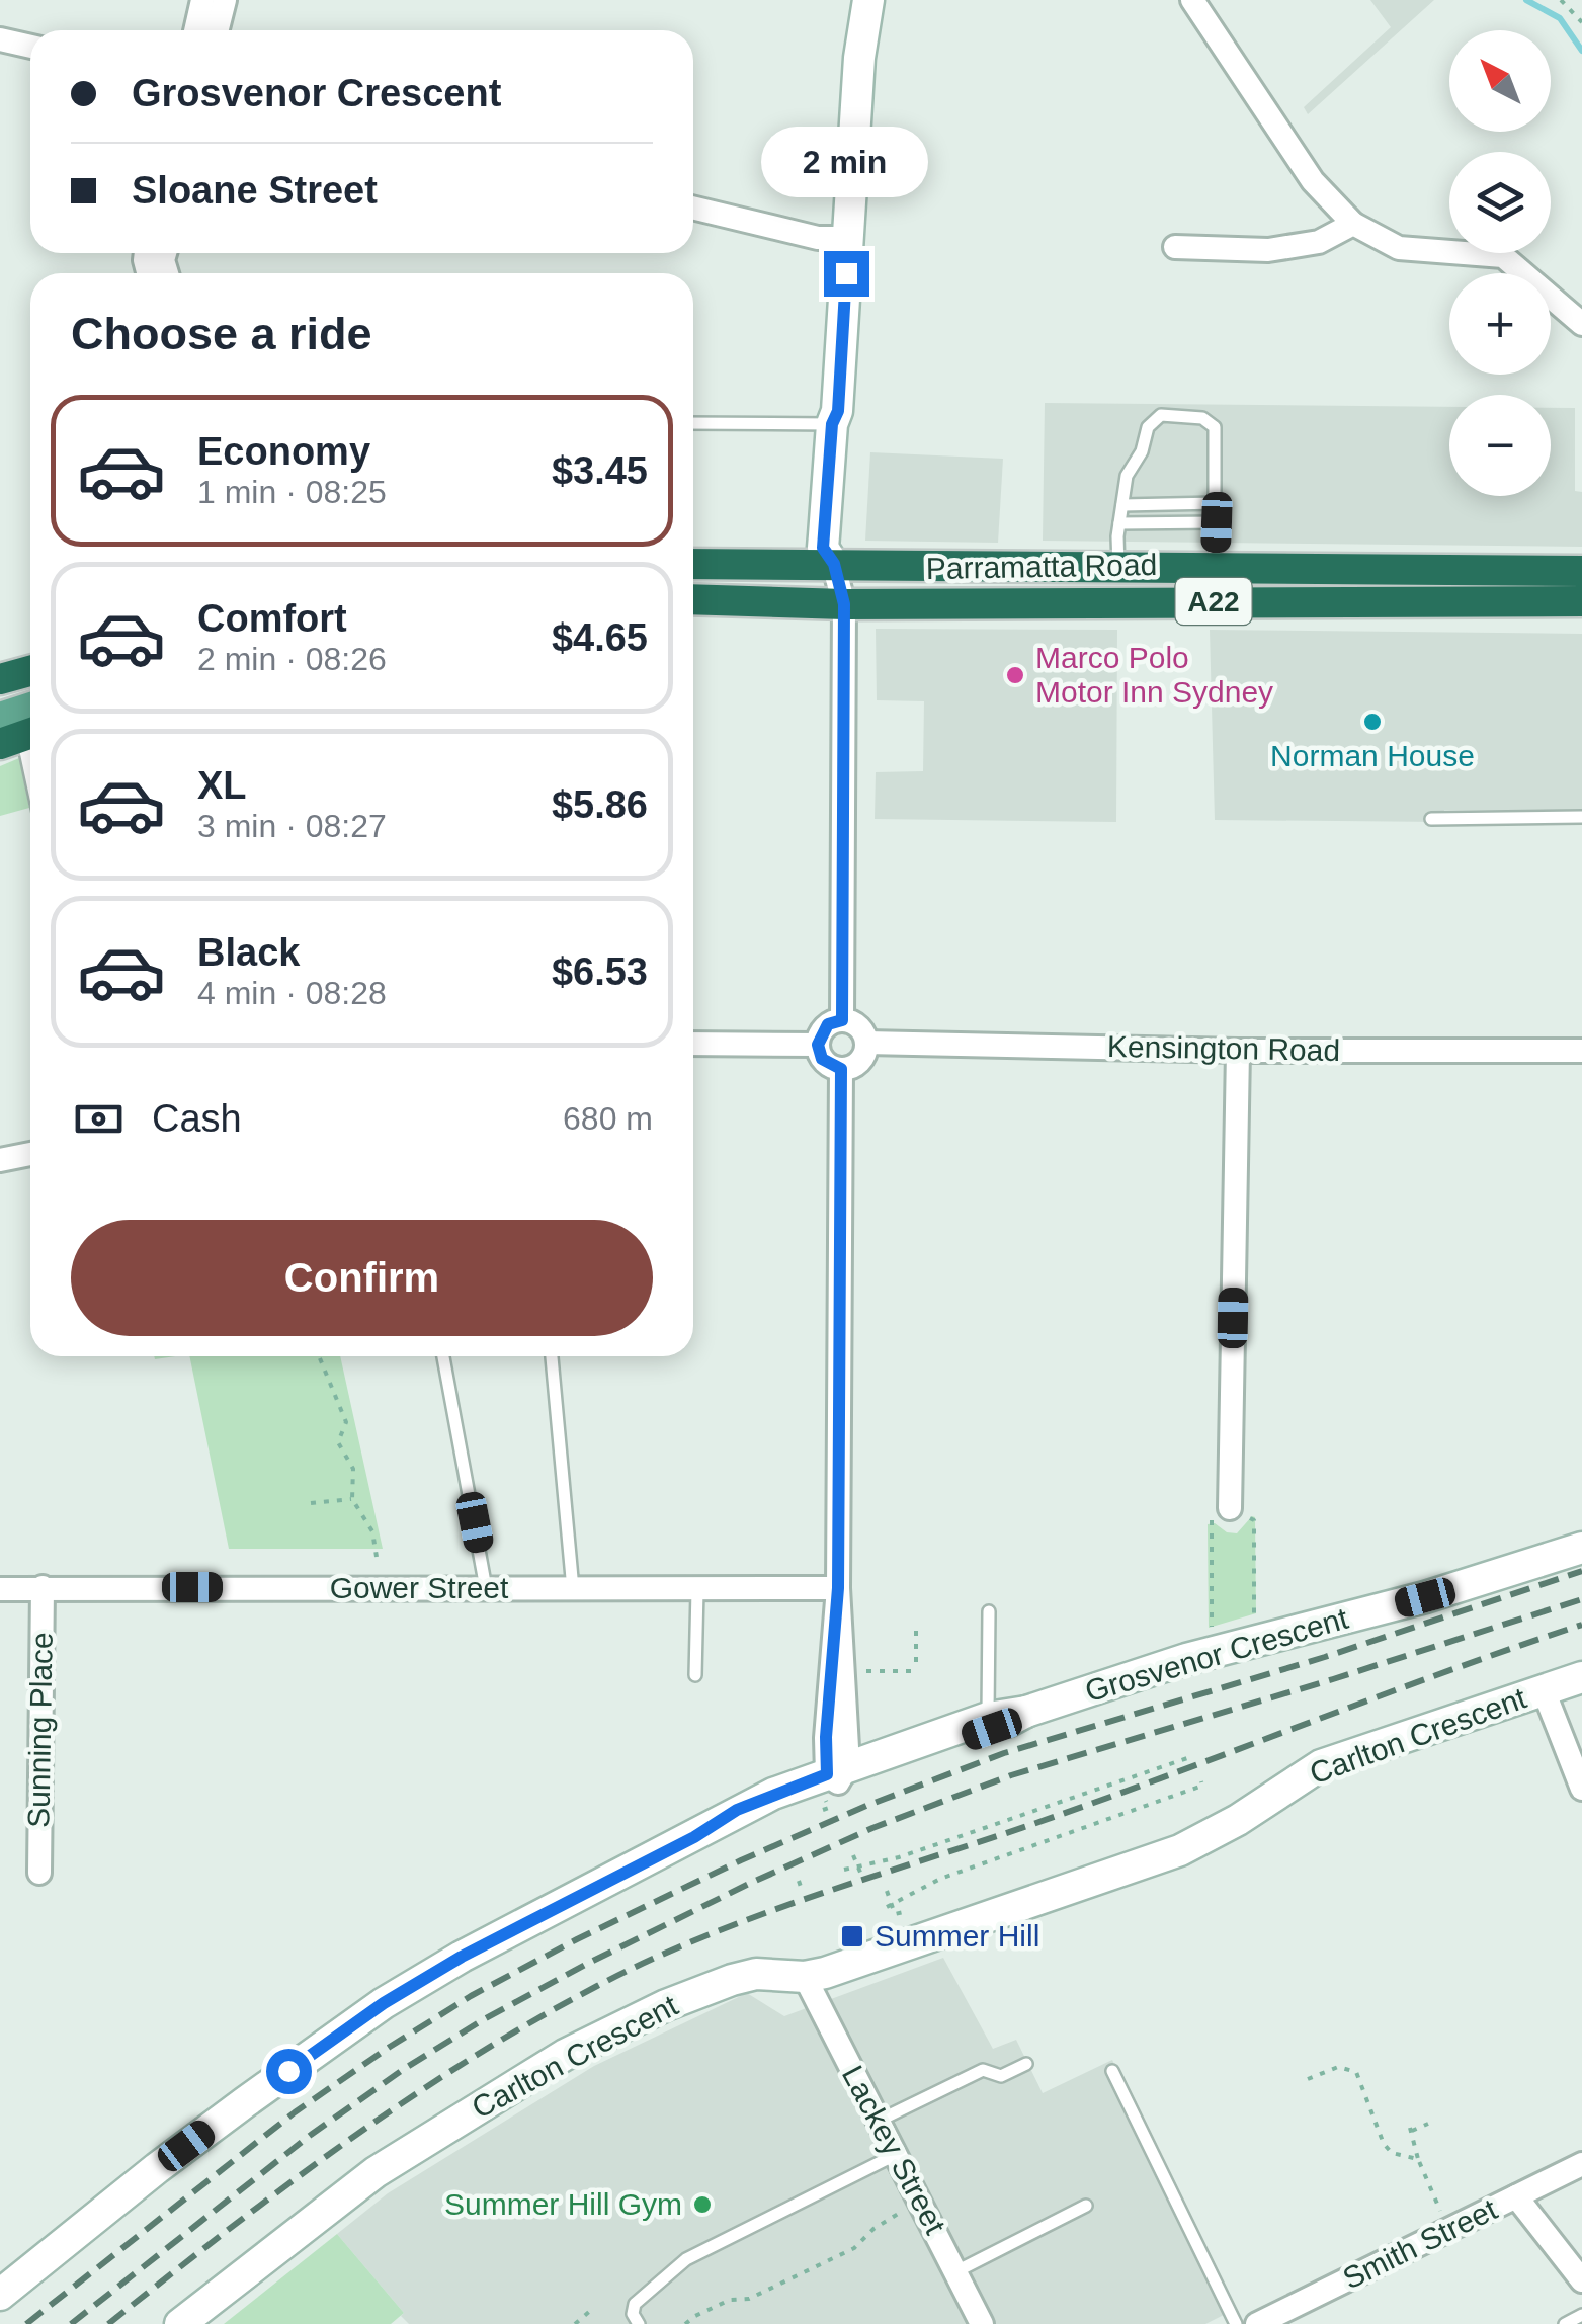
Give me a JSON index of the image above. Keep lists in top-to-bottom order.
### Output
{
  "streets": {
    "highway": ["Parramatta Road", "A22"],
    "street": [
      "Kensington Road",
      "Gower Street",
      "Grosvenor Crescent",
      "Sunning Place",
      "Carlton Crescent",
      "Lackey Street",
      "Smith Street"
    ]
  },
  "crossings": [
    ["Gower Street", "Sunning Place"],
    ["Carlton Crescent", "Lackey Street"]
  ],
  "places": {
    "other": ["Marco Polo Motor Inn Sydney", "Norman House", "Summer Hill Gym"],
    "transit": ["Summer Hill"]
  },
  "north": "top left",
  "page": {
    "map_buttons": ["+", "−"],
    "banner": ["Grosvenor Crescent", "Sloane Street"],
    "bubble": "2 min",
    "heading": "Choose a ride",
    "list": [
      {
        "name": "Economy",
        "note": "1 min · 08:25",
        "value": "$3.45"
      },
      {
        "name": "Comfort",
        "note": "2 min · 08:26",
        "value": "$4.65"
      },
      {
        "name": "XL",
        "note": "3 min · 08:27",
        "value": "$5.86"
      },
      {
        "name": "Black",
        "note": "4 min · 08:28",
        "value": "$6.53"
      }
    ],
    "pay": ["Cash", "680 m"],
    "buttons": "Confirm"
  }
}
